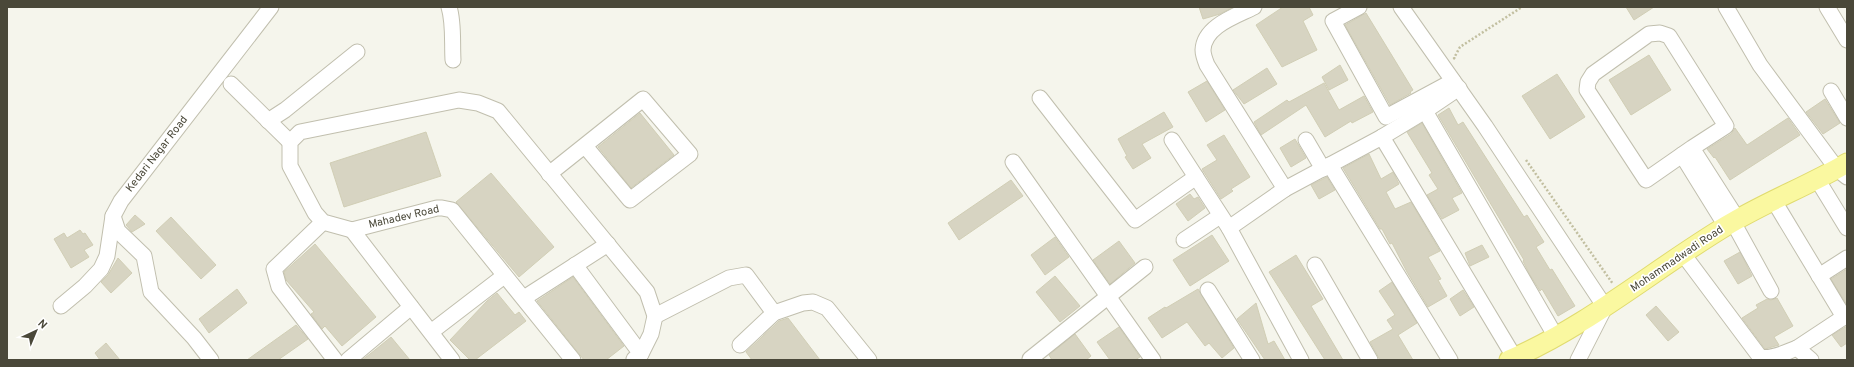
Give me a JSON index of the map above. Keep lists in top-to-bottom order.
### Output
{
  "streets": {
    "main road": ["Mohammadwadi Road"],
    "street": ["Kedari Nagar Road", "Mahadev Road"]
  },
  "north": "top right"
}
